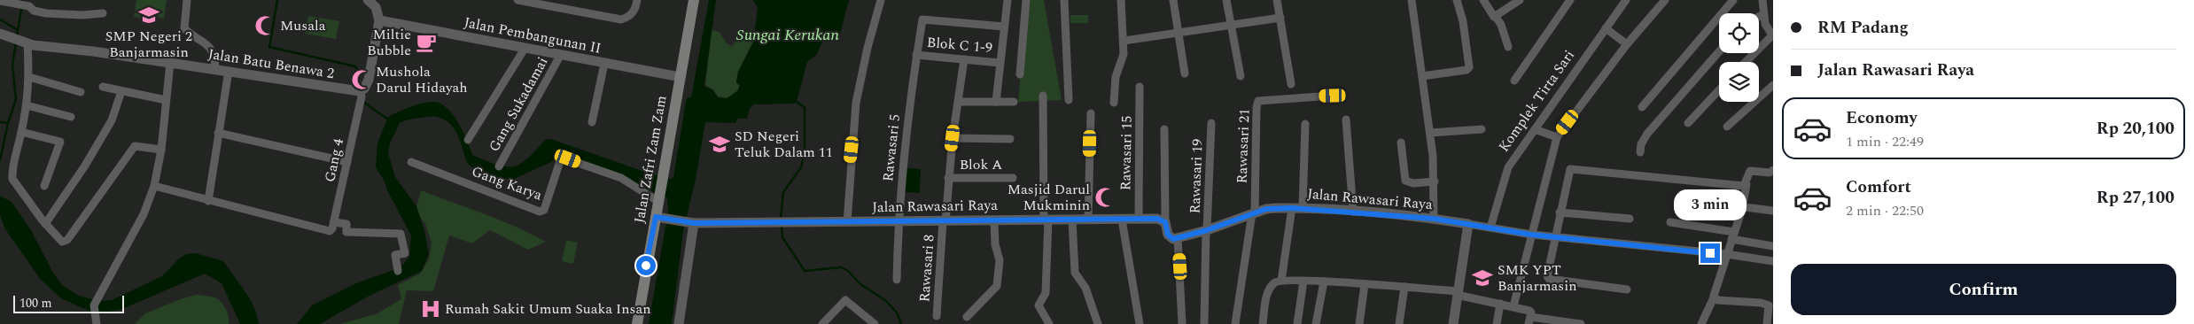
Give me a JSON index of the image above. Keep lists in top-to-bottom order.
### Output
{
  "streets": {
    "main road": ["Jalan Zafri Zam Zam"],
    "street": [
      "Jalan Pembangunan II",
      "Blok C 1-9",
      "Jalan Batu Benawa 2",
      "Komplek Tirta Sari",
      "Gang Sukadamai",
      "Rawasari 21",
      "Rawasari 5",
      "Rawasari 15",
      "Gang 4",
      "Blok A",
      "Rawasari 19",
      "Gang Karya",
      "Jalan Rawasari Raya",
      "Rawasari 8"
    ]
  },
  "crossings": [
    ["Jalan Pembangunan II", "Gang Sukadamai"],
    ["Jalan Pembangunan II", "Jalan Zafri Zam Zam"],
    ["Blok C 1-9", "Rawasari 5"],
    ["Blok C 1-9", "Rawasari 8"],
    ["Jalan Batu Benawa 2", "Gang 4"],
    ["Komplek Tirta Sari", "Jalan Rawasari Raya"],
    ["Rawasari 21", "Jalan Rawasari Raya"],
    ["Rawasari 5", "Jalan Rawasari Raya"],
    ["Rawasari 15", "Jalan Rawasari Raya"],
    ["Jalan Zafri Zam Zam", "Gang Karya"],
    ["Jalan Zafri Zam Zam", "Jalan Rawasari Raya"],
    ["Blok A", "Rawasari 8"],
    ["Rawasari 19", "Jalan Rawasari Raya"],
    ["Jalan Rawasari Raya", "Rawasari 8"]
  ],
  "water": ["Sungai Kerukan"],
  "places": {
    "school or university": ["SMP Negeri 2 Banjarmasin", "SD Negeri Teluk Dalam 11", "SMK YPT Banjarmasin"],
    "mosque": ["Musala", "Mushola Darul Hidayah", "Masjid Darul Mukminin"],
    "cafe": ["Miltie Bubble"],
    "hospital": ["Rumah Sakit Umum Suaka Insan"]
  },
  "scale_bar": "100 m",
  "page": {
    "banner": ["RM Padang", "Jalan Rawasari Raya"],
    "list": [
      {
        "name": "Economy",
        "note": "1 min · 22:49",
        "value": "Rp 20,100"
      },
      {
        "name": "Comfort",
        "note": "2 min · 22:50",
        "value": "Rp 27,100"
      }
    ],
    "bubble": "3 min",
    "buttons": "Confirm",
    "scale": "100 m"
  }
}
